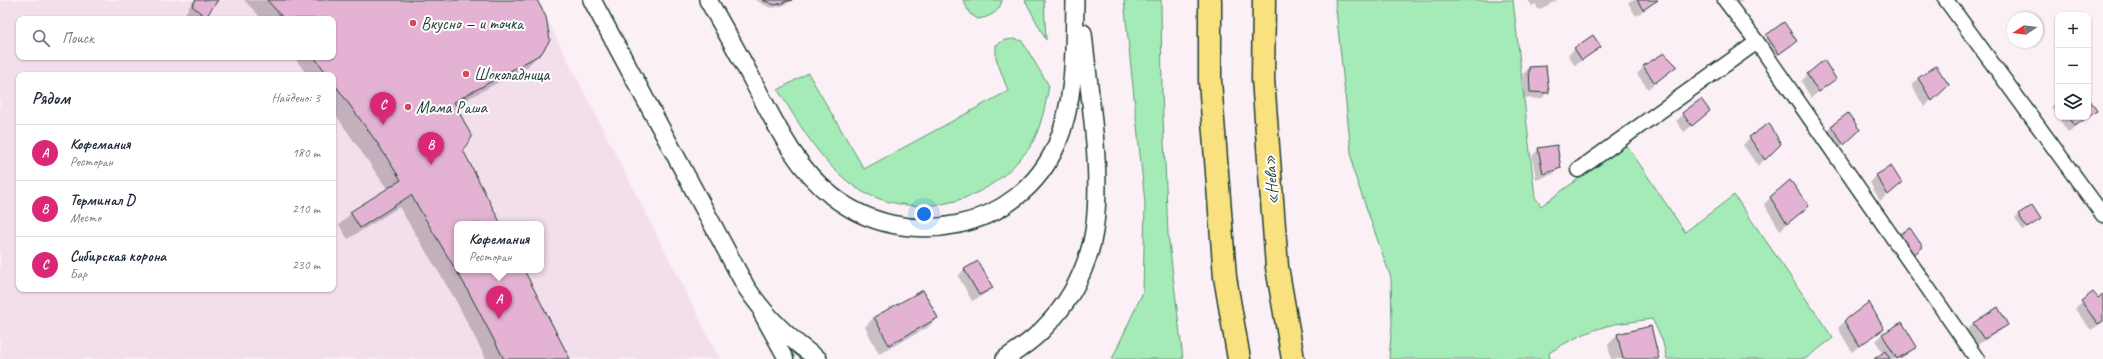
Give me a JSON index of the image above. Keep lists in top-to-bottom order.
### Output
{
  "streets": {
    "highway": ["«Нева»"]
  },
  "places": ["Вкусно — и точка", "Шоколадница", "Мама Раша"],
  "north": "left",
  "page": {
    "map_buttons": ["+", "−"],
    "search": "Поиск",
    "heading": ["Рядом", "Найдено: 3"],
    "pins": ["C", "B", "A"],
    "list": [
      {
        "mark": "A",
        "name": "Кофемания",
        "note": "Ресторан",
        "value": "180 m"
      },
      {
        "mark": "B",
        "name": "Терминал D",
        "note": "Место",
        "value": "210 m"
      },
      {
        "mark": "C",
        "name": "Сибирская корона",
        "note": "Бар",
        "value": "230 m"
      }
    ],
    "popup": ["Кофемания", "Ресторан"]
  }
}
